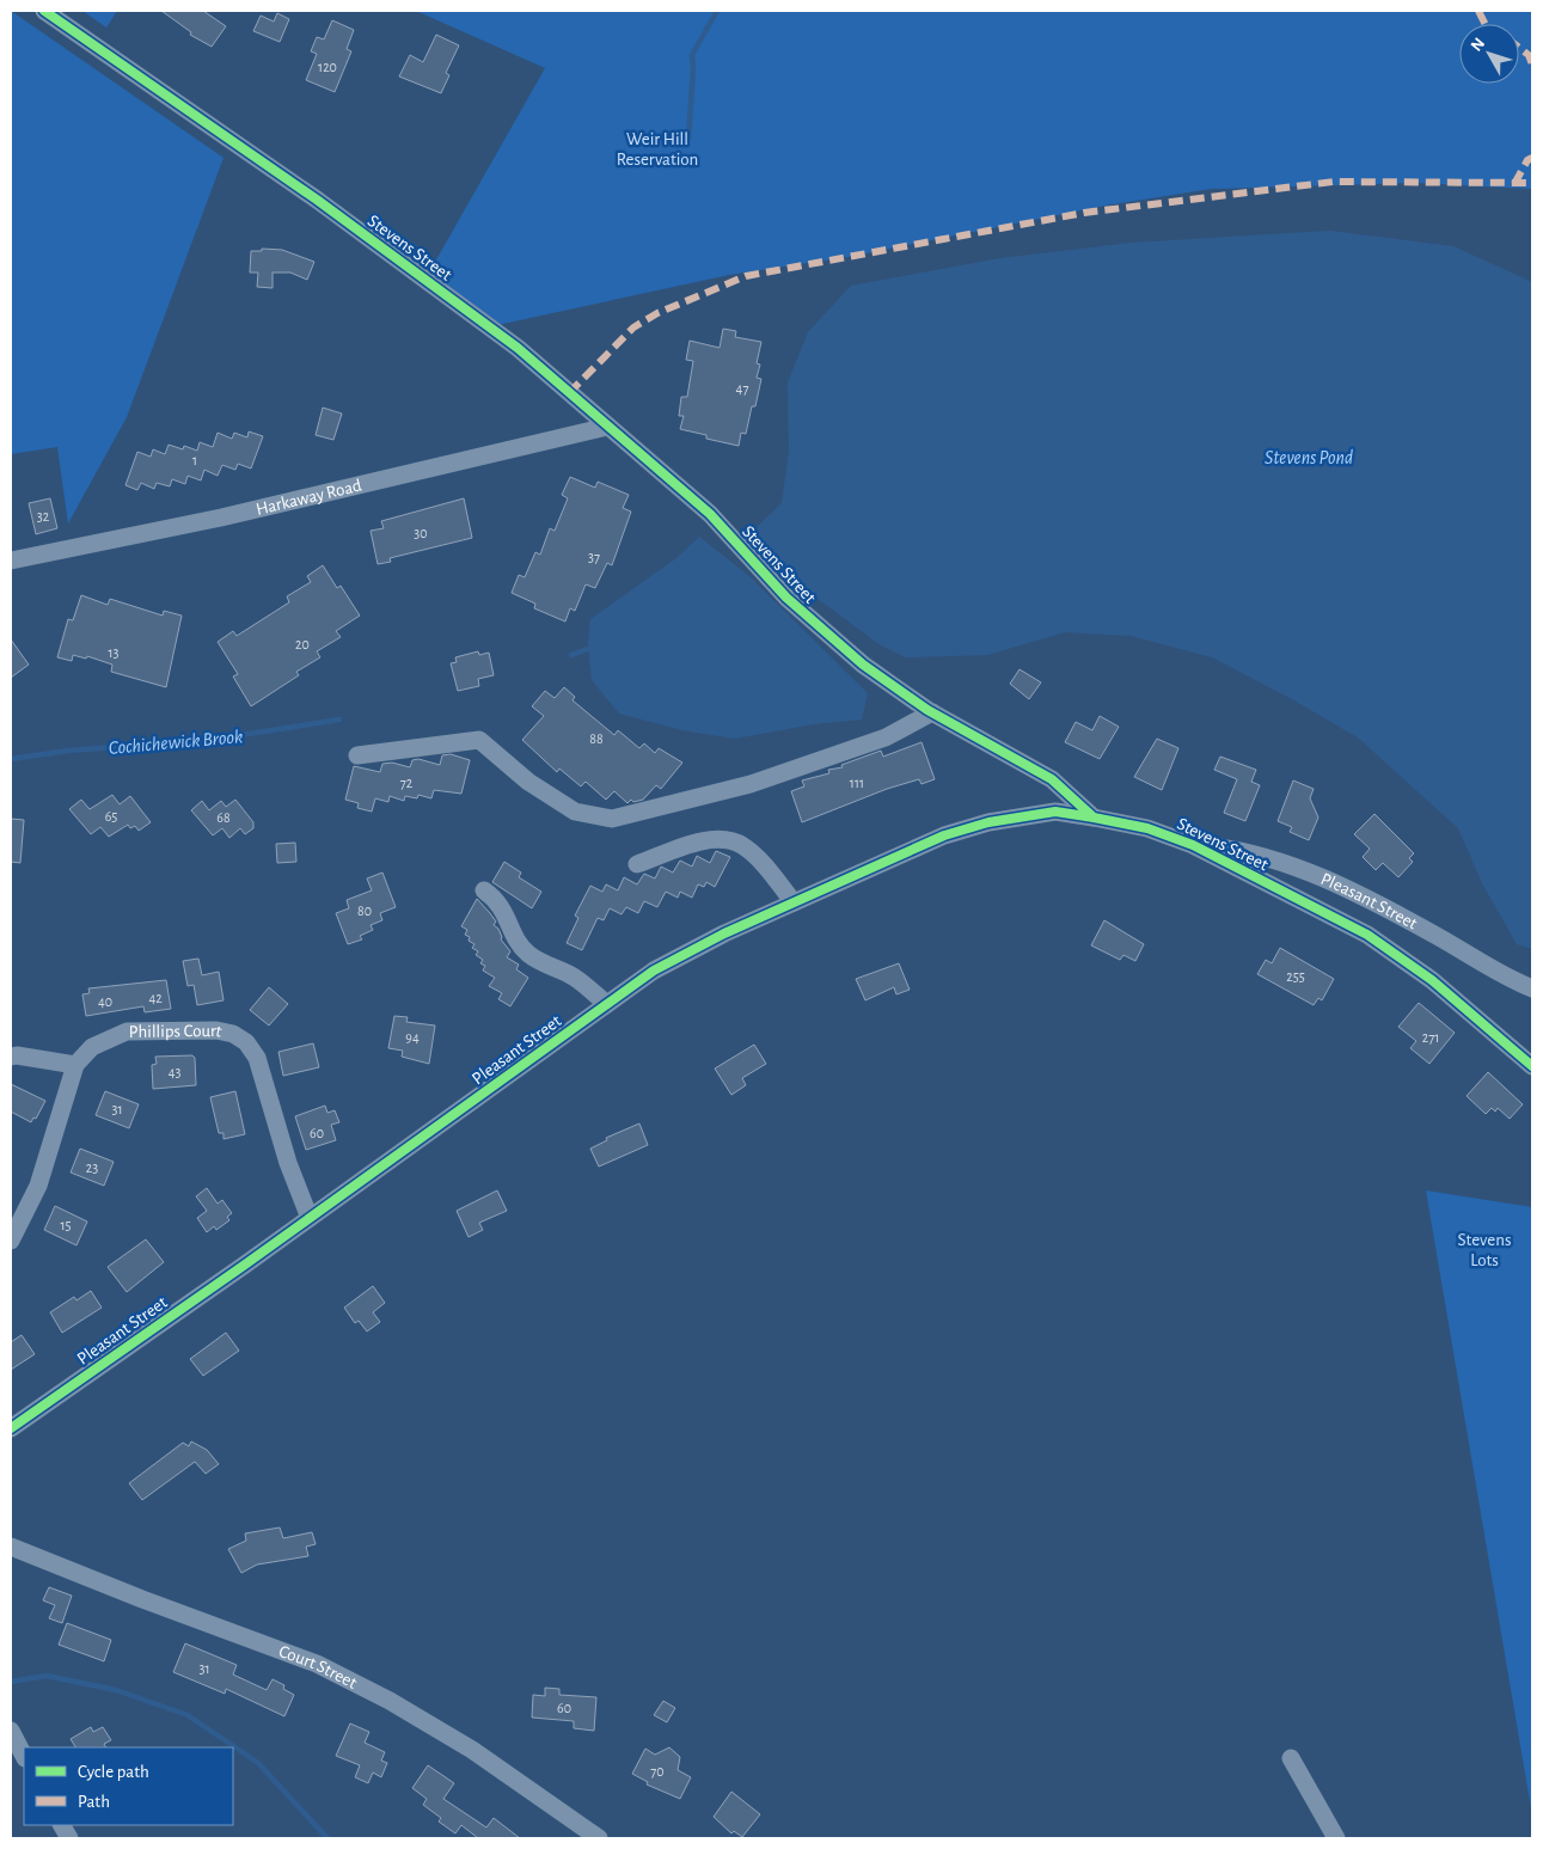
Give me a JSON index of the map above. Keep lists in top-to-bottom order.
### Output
{
  "streets": {
    "street": [
      "Stevens Street",
      "Harkaway Road",
      "Pleasant Street",
      "Phillips Court",
      "Court Street"
    ]
  },
  "crossings": [
    ["Stevens Street", "Harkaway Road"],
    ["Stevens Street", "Pleasant Street"],
    ["Pleasant Street", "Phillips Court"]
  ],
  "water": ["Stevens Pond", "Cochichewick Brook"],
  "parks": ["Weir Hill Reservation", "Stevens Lots"],
  "house_numbers": [
    "120",
    "47",
    "1",
    "32",
    "30",
    "37",
    "20",
    "13",
    "88",
    "72",
    "111",
    "65",
    "68",
    "80",
    "255",
    "42",
    "40",
    "94",
    "271",
    "43",
    "31",
    "60",
    "23",
    "15",
    "31",
    "60",
    "70"
  ],
  "legend": ["Cycle path", "Path"],
  "north": "top left"
}
